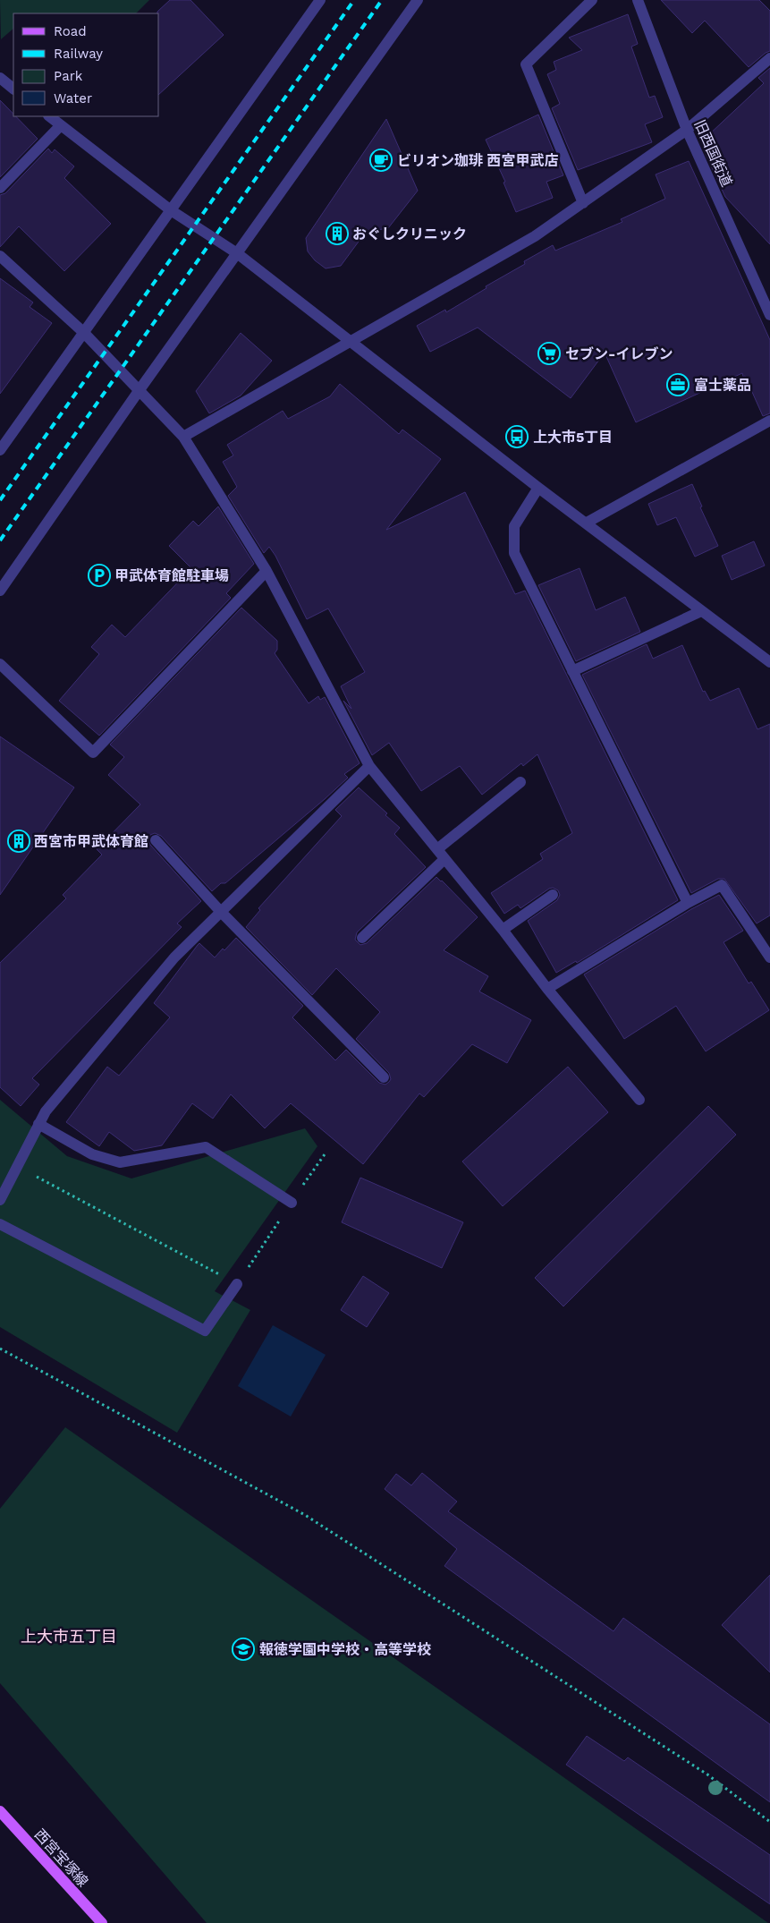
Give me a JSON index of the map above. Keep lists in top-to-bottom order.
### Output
{
  "streets": {
    "main road": ["西宮宝塚線"],
    "street": ["旧西国街道"]
  },
  "districts": ["上大市五丁目"],
  "places": {
    "cafe": ["ビリオン珈琲 西宮甲武店"],
    "building": ["おぐしクリニック", "西宮市甲武体育館"],
    "supermarket": ["セブン-イレブン"],
    "office": ["富士薬品"],
    "bus stop": ["上大市5丁目"],
    "parking": ["甲武体育館駐車場"],
    "school or university": ["報徳学園中学校・高等学校"]
  },
  "legend": [
    "Road",
    "Railway",
    "Park",
    "Water"
  ]
}
